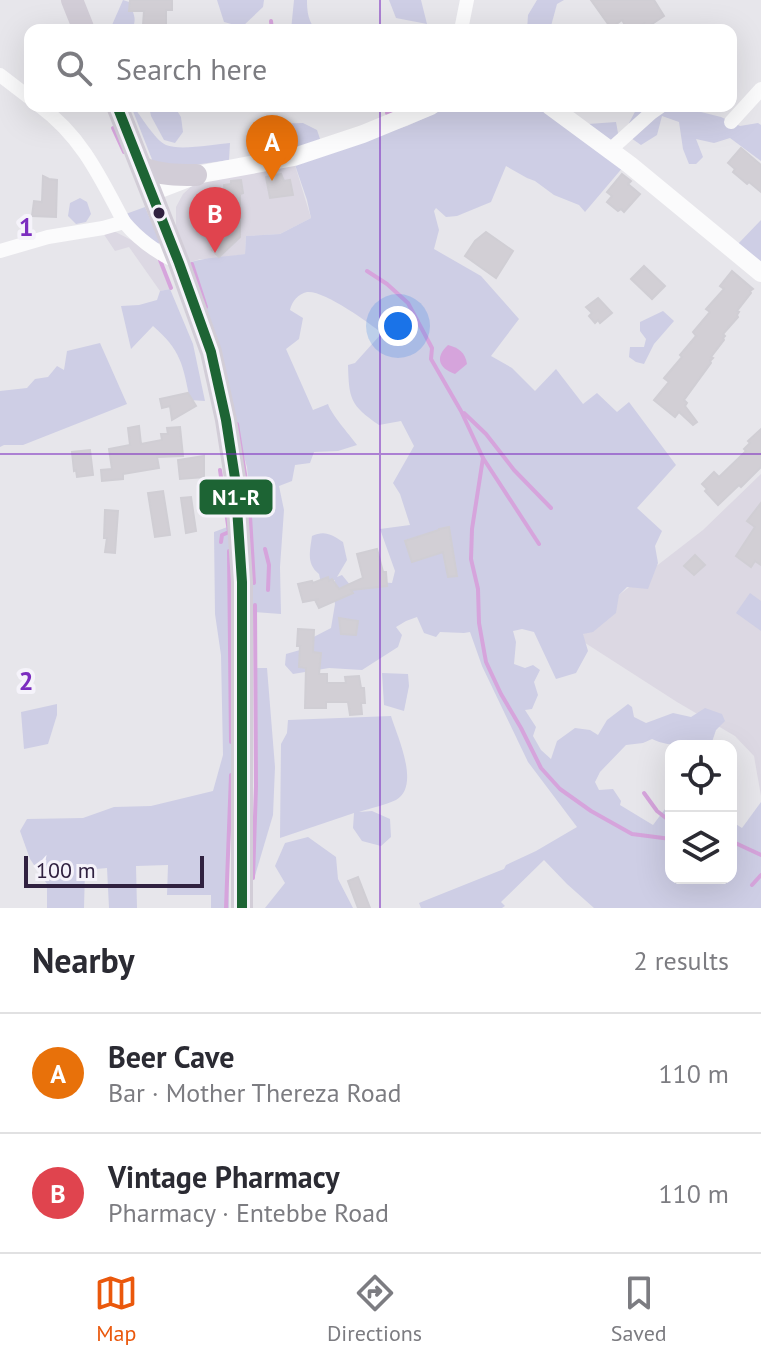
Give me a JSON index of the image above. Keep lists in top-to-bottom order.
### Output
{
  "lines": ["transit line N1-R"],
  "scale_bar": "100 m",
  "page": {
    "search": "Search here",
    "pins": ["A", "B"],
    "scale": "100 m",
    "heading": ["Nearby", "2 results"],
    "list": [
      {
        "mark": "A",
        "name": "Beer Cave",
        "note": "Bar · Mother Thereza Road",
        "value": "110 m"
      },
      {
        "mark": "B",
        "name": "Vintage Pharmacy",
        "note": "Pharmacy · Entebbe Road",
        "value": "110 m"
      }
    ],
    "nav": ["Map", "Directions", "Saved"]
  },
  "grid": {
    "rows": ["1", "2"]
  }
}
